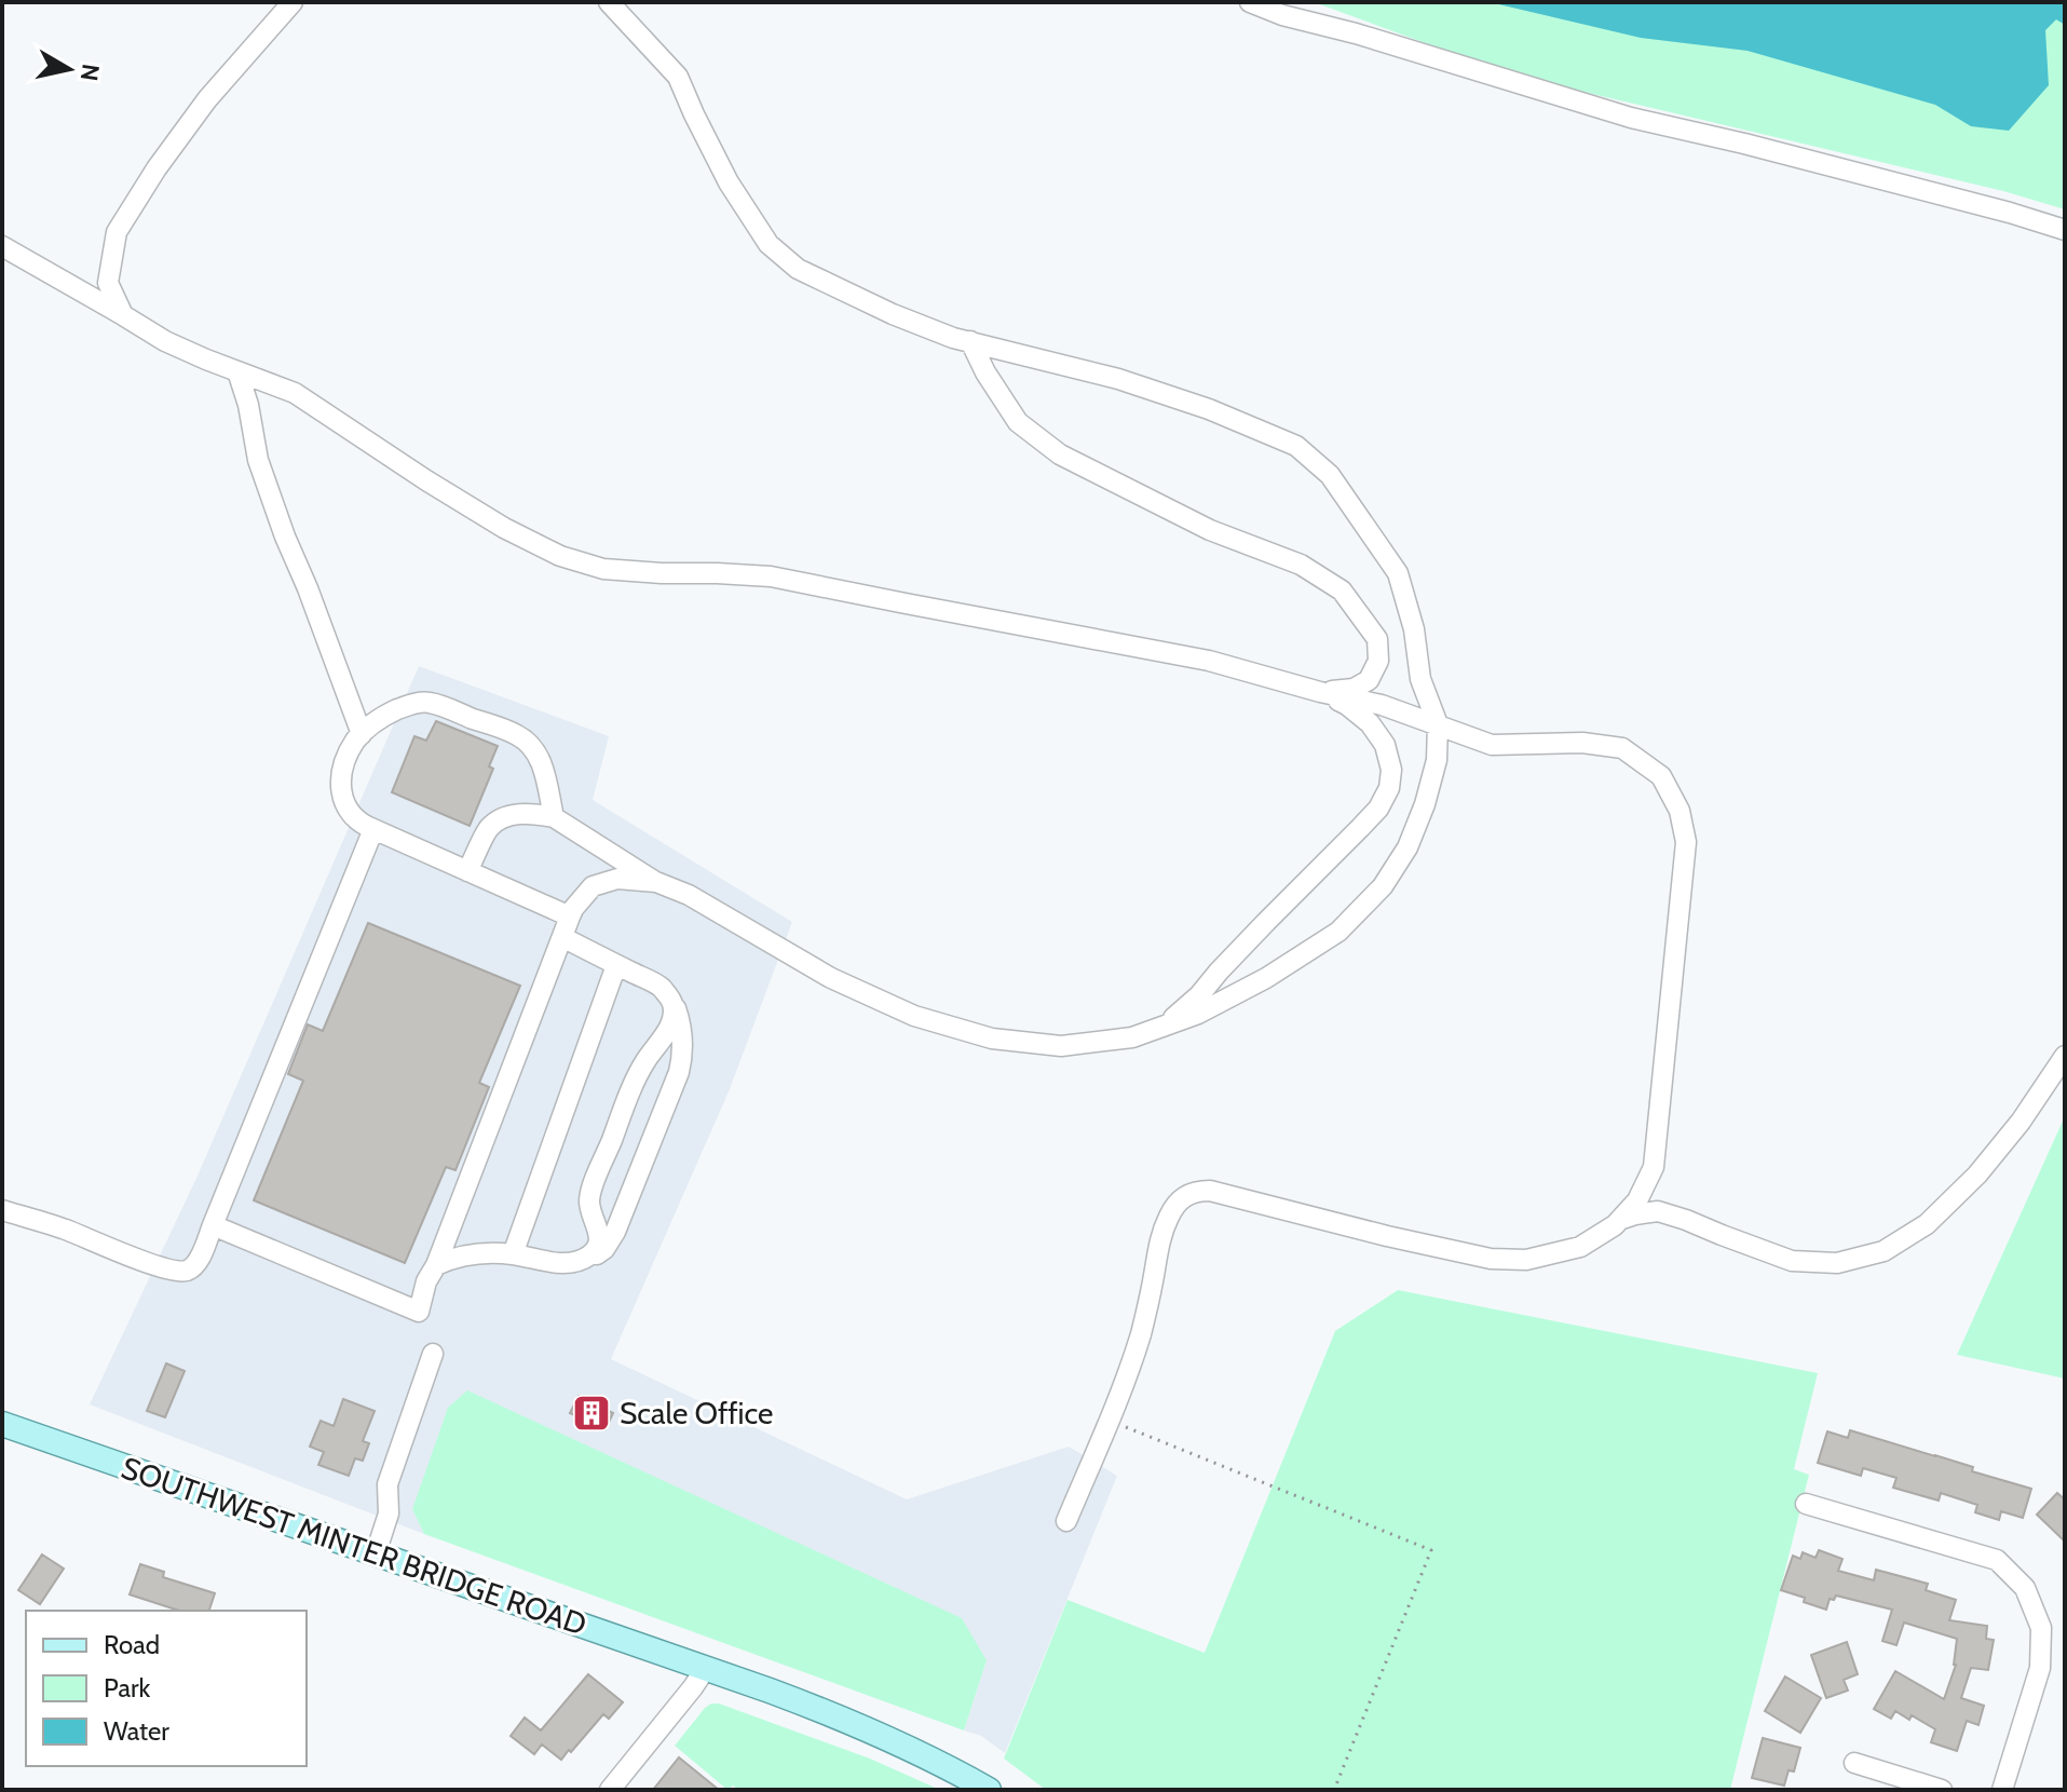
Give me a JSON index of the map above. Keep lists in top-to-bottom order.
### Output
{
  "streets": {
    "main road": ["SOUTHWEST MINTER BRIDGE ROAD"]
  },
  "places": {
    "building": ["Scale Office"]
  },
  "legend": ["Road", "Park", "Water"],
  "north": "right"
}
